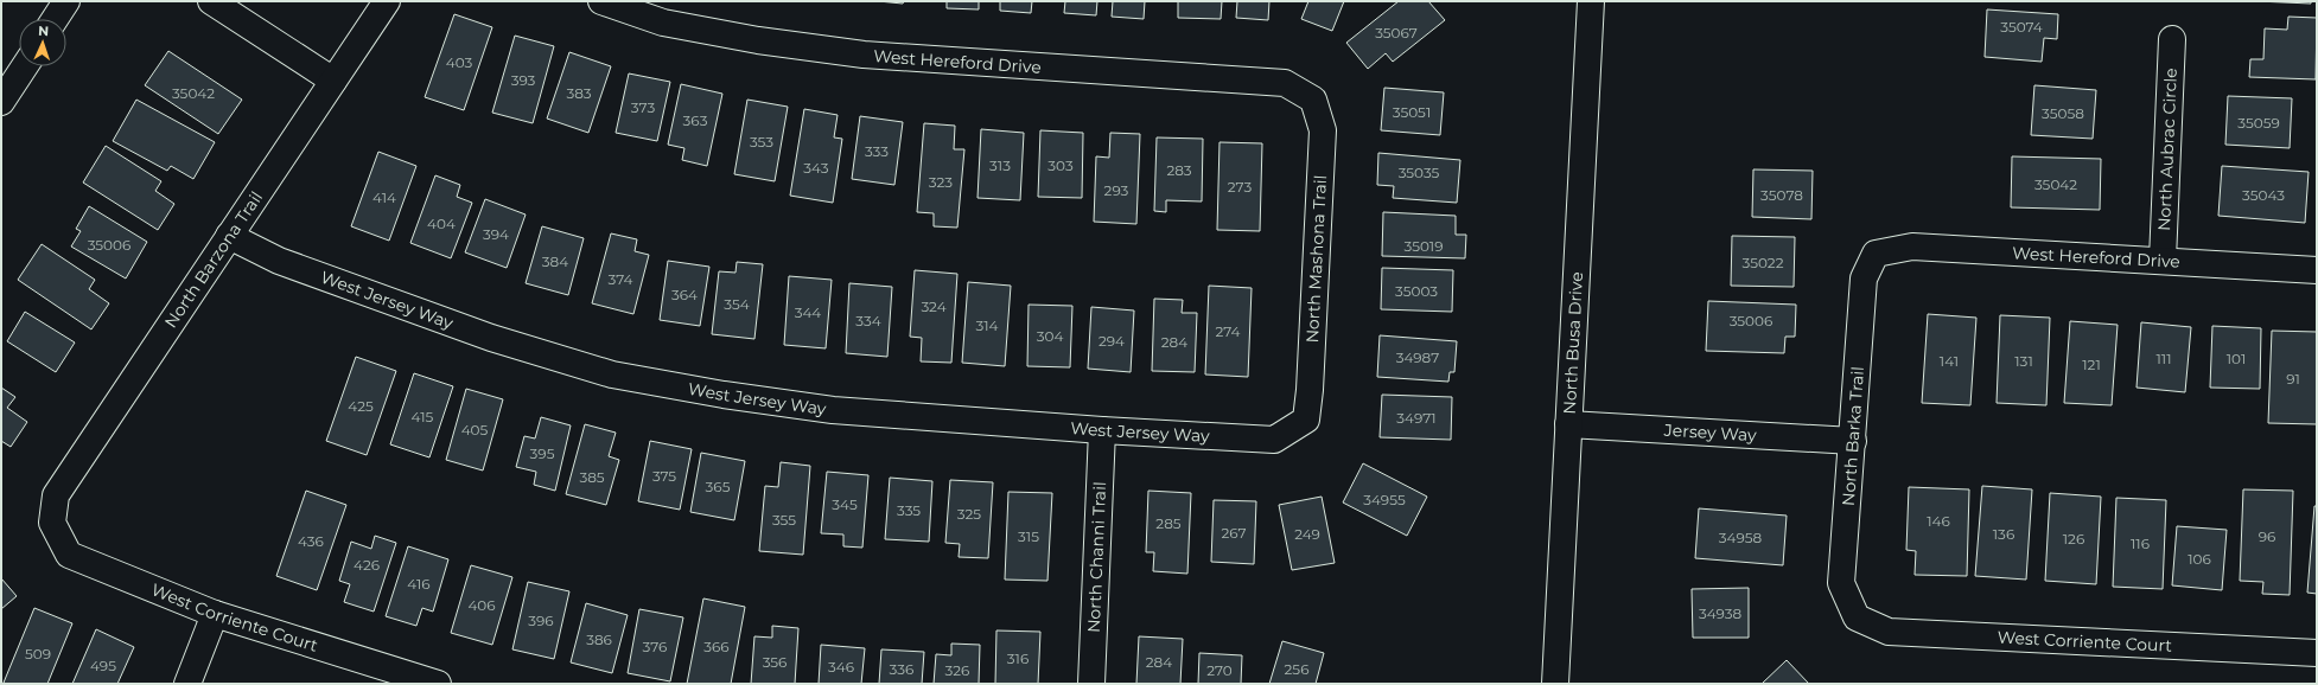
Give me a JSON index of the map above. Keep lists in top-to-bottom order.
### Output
{
  "streets": {
    "street": [
      "West Hereford Drive",
      "North Aubrac Circle",
      "North Barzona Trail",
      "North Mashona Trail",
      "West Jersey Way",
      "North Busa Drive",
      "Jersey Way",
      "North Barka Trail",
      "North Channi Trail",
      "West Corriente Court"
    ]
  },
  "crossings": [
    ["West Hereford Drive", "North Aubrac Circle"],
    ["West Hereford Drive", "North Mashona Trail"],
    ["West Hereford Drive", "North Barka Trail"],
    ["North Barzona Trail", "West Jersey Way"],
    ["North Barzona Trail", "West Corriente Court"],
    ["North Mashona Trail", "West Jersey Way"],
    ["West Jersey Way", "North Channi Trail"],
    ["North Busa Drive", "Jersey Way"],
    ["Jersey Way", "North Barka Trail"],
    ["North Barka Trail", "West Corriente Court"]
  ],
  "house_numbers": [
    "35074",
    "35067",
    "403",
    "393",
    "35042",
    "383",
    "373",
    "35051",
    "35058",
    "363",
    "35059",
    "353",
    "333",
    "313",
    "303",
    "343",
    "283",
    "35035",
    "323",
    "35042",
    "273",
    "293",
    "35078",
    "35043",
    "414",
    "404",
    "394",
    "35006",
    "35019",
    "384",
    "35022",
    "374",
    "35003",
    "364",
    "354",
    "324",
    "344",
    "334",
    "35006",
    "314",
    "274",
    "304",
    "294",
    "284",
    "34987",
    "111",
    "101",
    "141",
    "131",
    "121",
    "91",
    "425",
    "415",
    "34971",
    "405",
    "395",
    "375",
    "385",
    "365",
    "34955",
    "345",
    "335",
    "325",
    "355",
    "146",
    "285",
    "267",
    "249",
    "136",
    "315",
    "96",
    "34958",
    "126",
    "436",
    "116",
    "106",
    "426",
    "416",
    "406",
    "34938",
    "396",
    "386",
    "376",
    "366",
    "509",
    "316",
    "356",
    "284",
    "495",
    "346",
    "336",
    "256",
    "326",
    "270"
  ],
  "north": "top"
}
